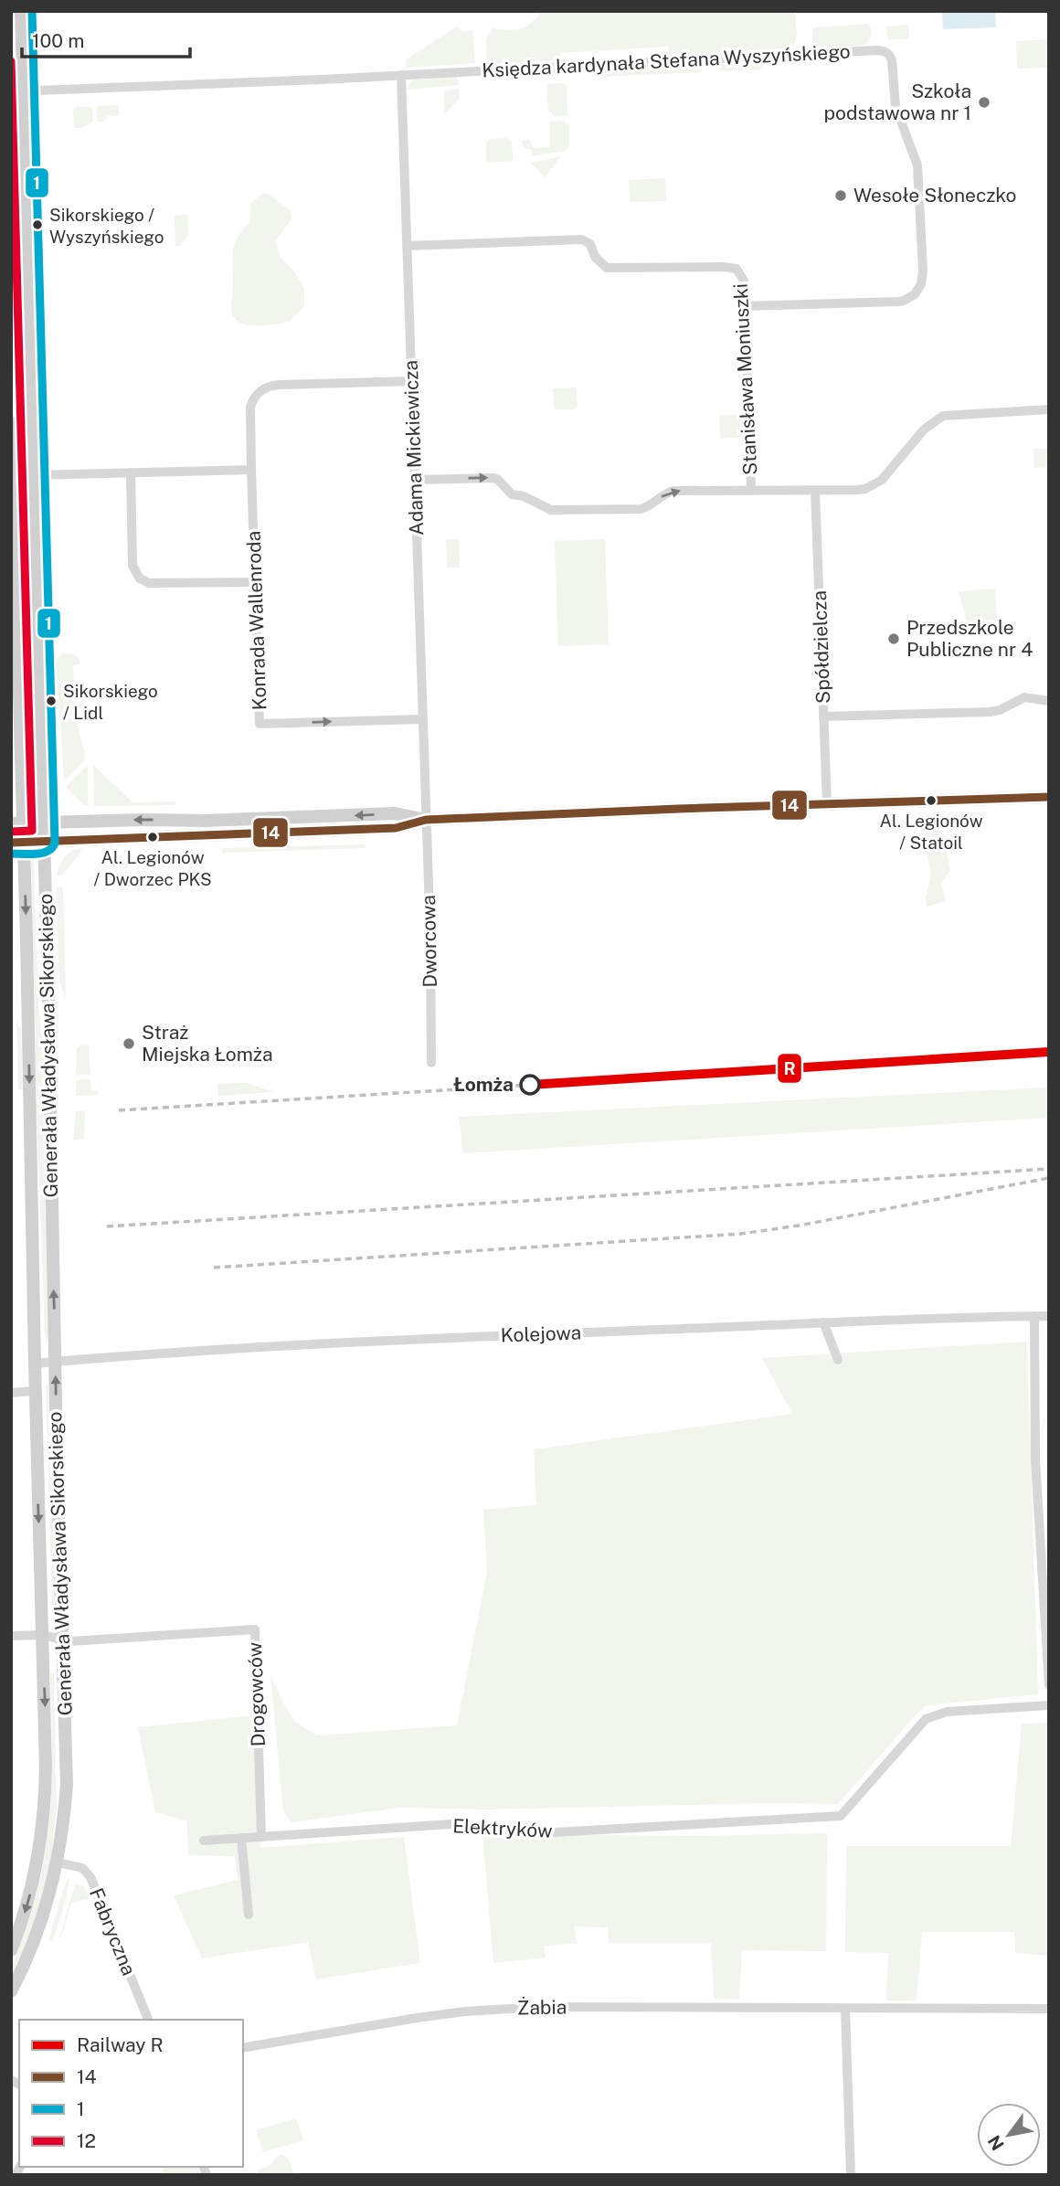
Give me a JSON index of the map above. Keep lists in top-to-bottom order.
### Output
{
  "streets": {
    "main road": ["Generała Władysława Sikorskiego"],
    "street": [
      "Księdza kardynała Stefana Wyszyńskiego",
      "Stanisława Moniuszki",
      "Adama Mickiewicza",
      "Konrada Wallenroda",
      "Spółdzielcza",
      "Dworcowa",
      "Kolejowa",
      "Drogowców",
      "Elektryków",
      "Fabryczna",
      "Żabia"
    ]
  },
  "crossings": [
    ["Księdza kardynała Stefana Wyszyńskiego", "Stanisława Moniuszki"],
    ["Księdza kardynała Stefana Wyszyńskiego", "Adama Mickiewicza"],
    ["Księdza kardynała Stefana Wyszyńskiego", "Generała Władysława Sikorskiego"],
    ["Stanisława Moniuszki", "Adama Mickiewicza"],
    ["Adama Mickiewicza", "Konrada Wallenroda"],
    ["Adama Mickiewicza", "Dworcowa"],
    ["Generała Władysława Sikorskiego", "Kolejowa"],
    ["Generała Władysława Sikorskiego", "Drogowców"],
    ["Generała Władysława Sikorskiego", "Fabryczna"],
    ["Drogowców", "Elektryków"]
  ],
  "places": [
    "Szkoła podstawowa nr 1",
    "Wesołe Słoneczko",
    "Sikorskiego / Wyszyńskiego",
    "Przedszkole Publiczne nr 4",
    "Sikorskiego / Lidl",
    "Al. Legionów / Statoil",
    "Al. Legionów / Dworzec PKS",
    "Straż Miejska Łomża",
    "Łomża"
  ],
  "lines": [
    "transit line 1",
    "transit line 12",
    "transit line 14",
    "rail line R"
  ],
  "legend": [
    "Railway R",
    "14",
    "1",
    "12"
  ],
  "scale_bar": "100 m",
  "north": "bottom left"
}
